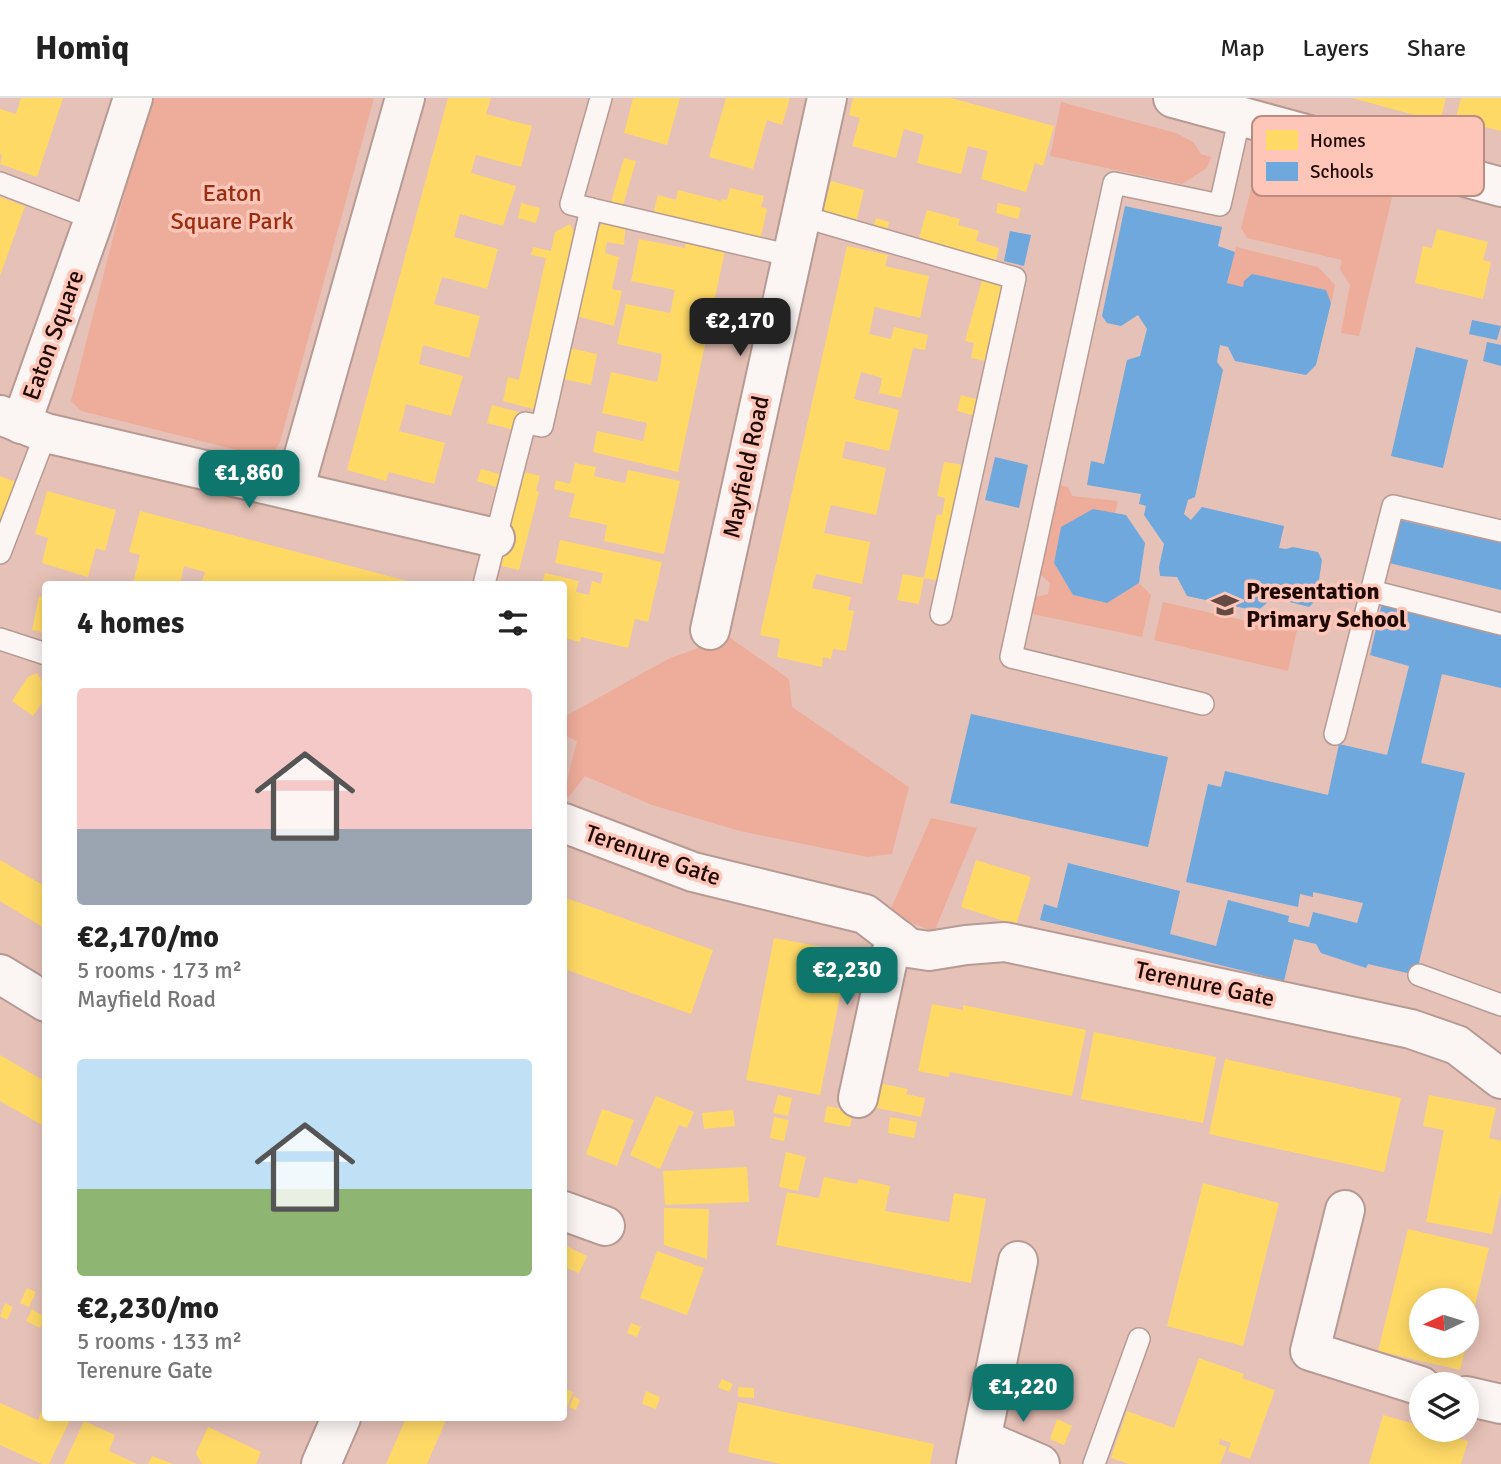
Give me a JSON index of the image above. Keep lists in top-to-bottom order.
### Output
{
  "streets": {
    "street": ["Eaton Square", "Mayfield Road", "Terenure Gate"]
  },
  "parks": ["Eaton Square Park"],
  "places": {
    "school or university": ["Presentation Primary School"]
  },
  "legend": ["Homes", "Schools"],
  "north": "left",
  "page": {
    "header": "Homiq",
    "nav": ["Map", "Layers", "Share"],
    "price": [
      "€2,170",
      "€1,860",
      "€2,230",
      "€1,220"
    ],
    "heading": "4 homes",
    "list": [
      {
        "name": "€2,170/mo",
        "note": "5 rooms · 173 m² · Mayfield Road"
      },
      {
        "name": "€2,230/mo",
        "note": "5 rooms · 133 m² · Terenure Gate"
      }
    ]
  }
}
